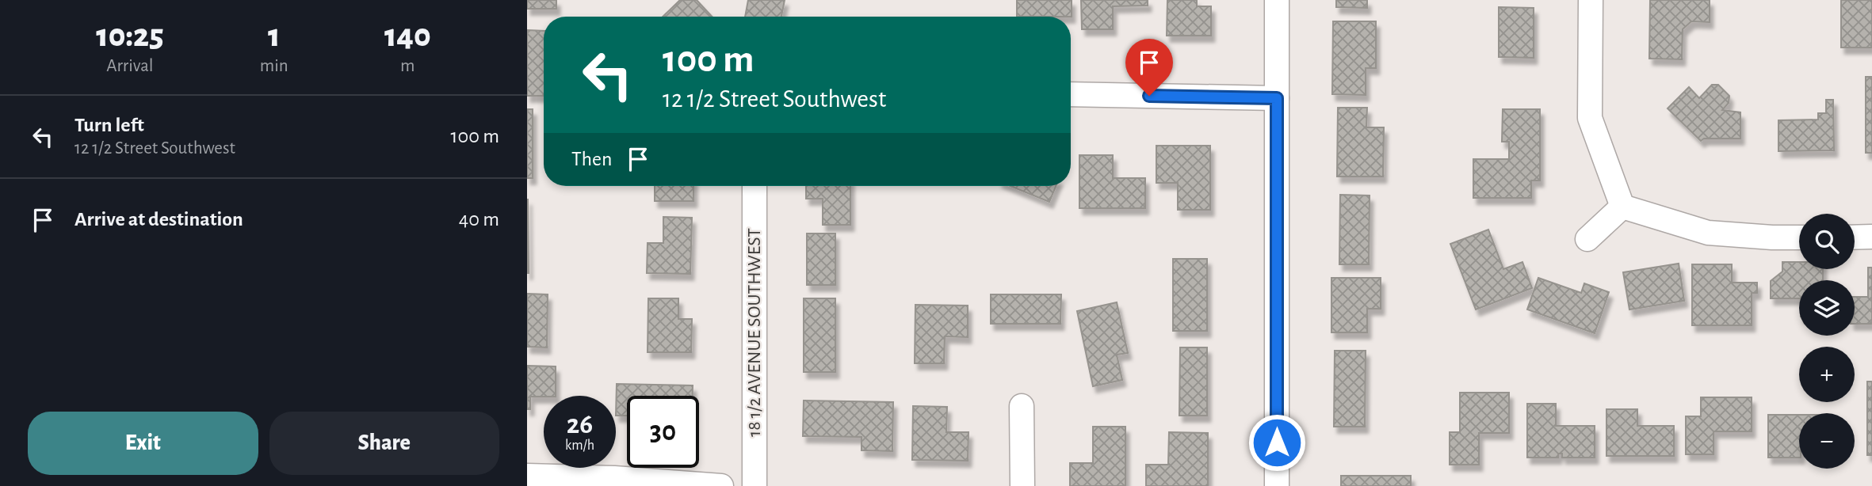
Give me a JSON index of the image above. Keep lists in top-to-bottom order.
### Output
{
  "streets": {
    "street": ["18 1/2 AVENUE SOUTHWEST"]
  },
  "page": {
    "eta": [
      "10:25",
      "Arrival",
      "1",
      "min",
      "140",
      "m"
    ],
    "turn": ["100 m", "12 1/2 Street Southwest"],
    "list": [
      {
        "name": "Turn left",
        "note": "12 1/2 Street Southwest",
        "value": "100 m"
      },
      {
        "name": "Arrive at destination",
        "value": "40 m"
      }
    ],
    "then": "Then",
    "map_buttons": ["+", "−"],
    "speed": "26 km/h",
    "limit": "30",
    "buttons": ["Exit", "Share"]
  }
}
